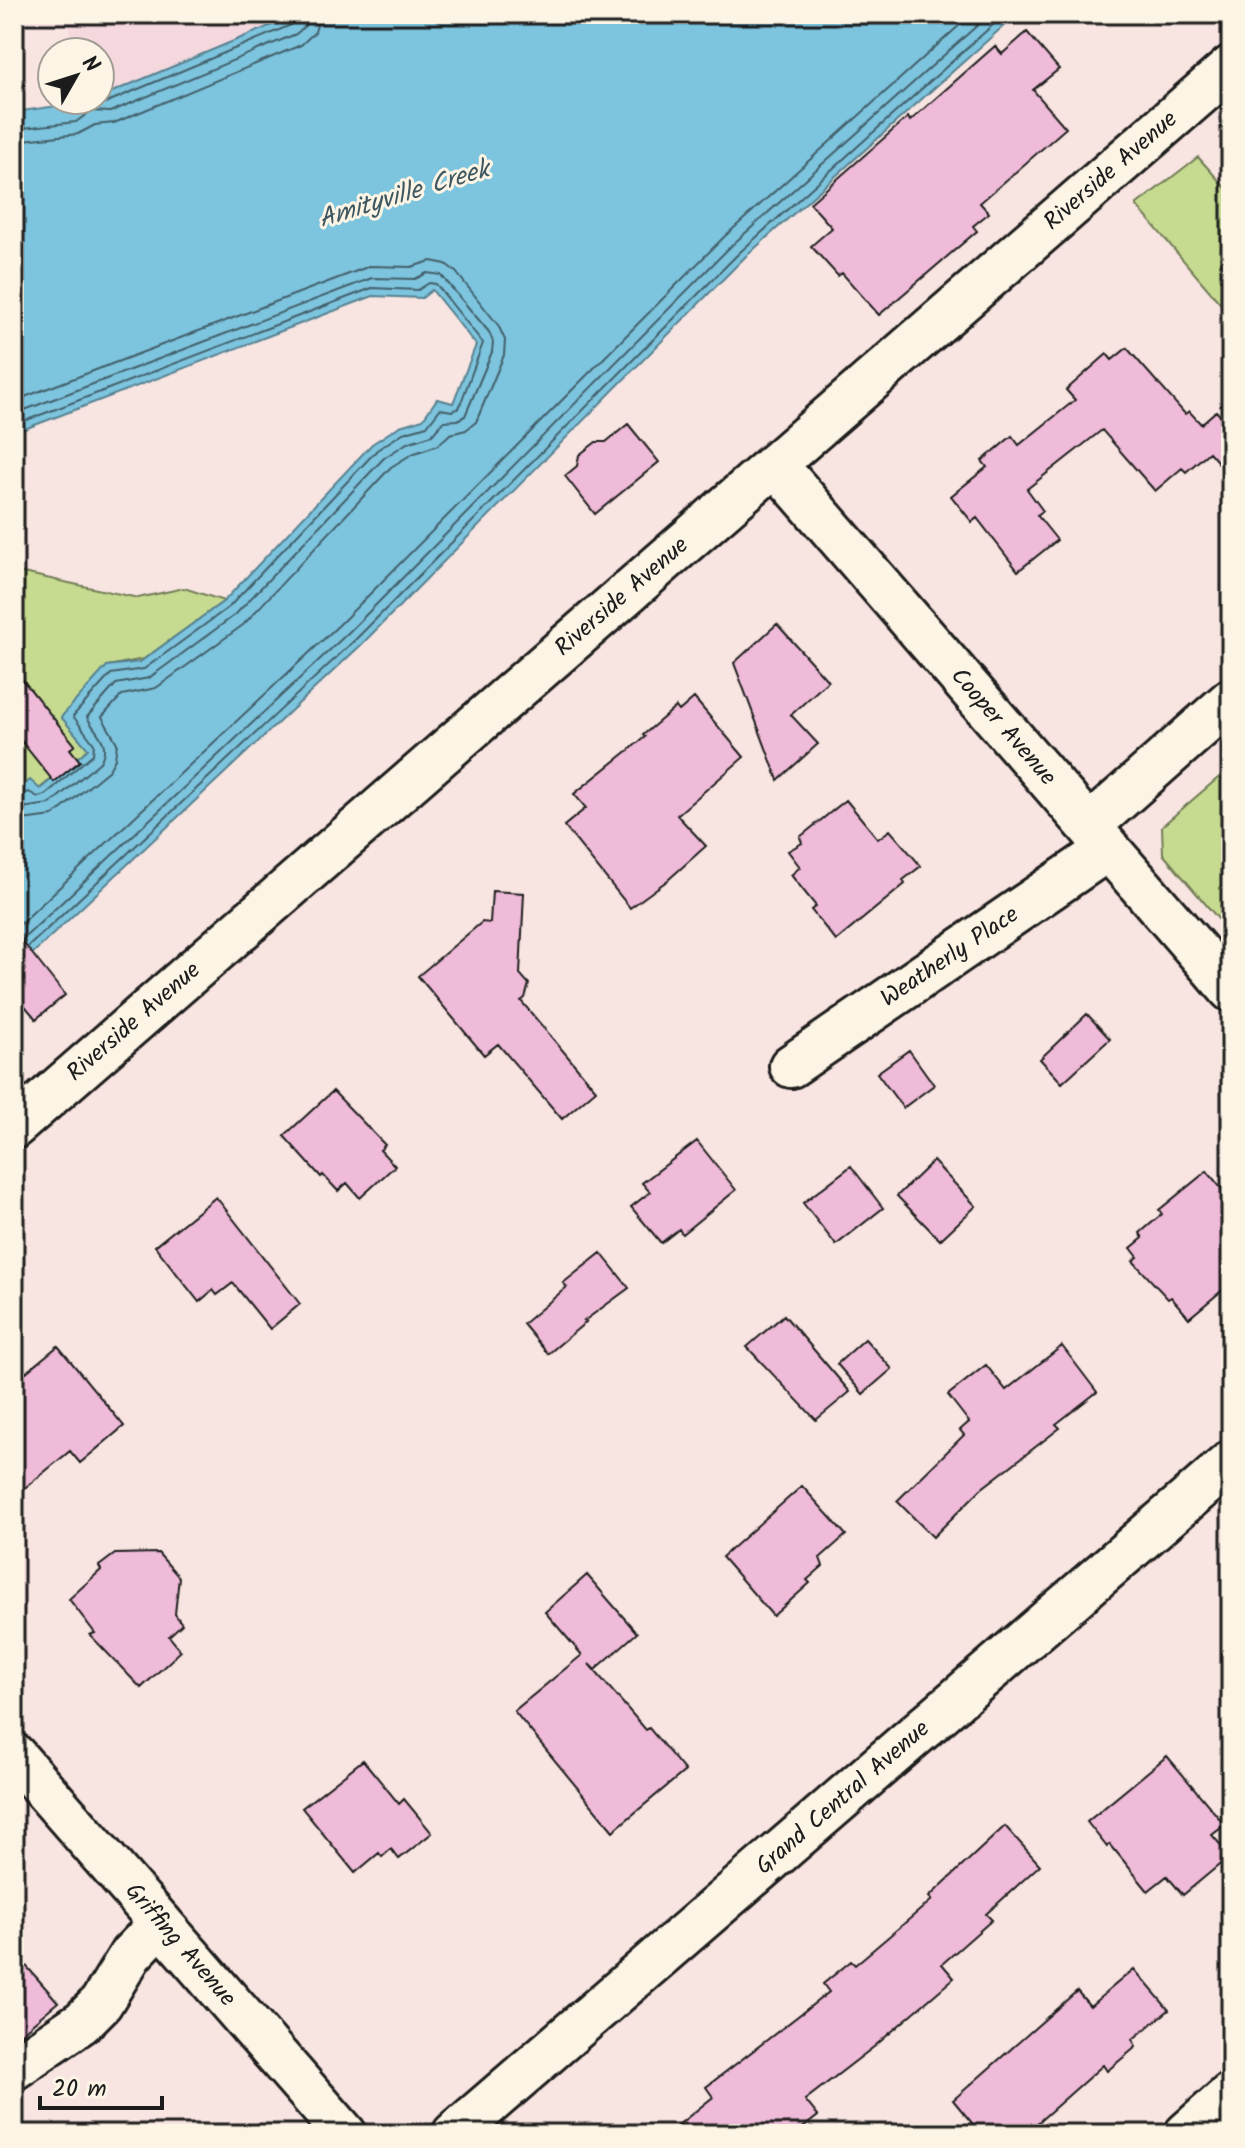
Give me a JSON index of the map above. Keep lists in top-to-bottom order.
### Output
{
  "streets": {
    "street": [
      "Riverside Avenue",
      "Cooper Avenue",
      "Weatherly Place",
      "Grand Central Avenue",
      "Griffing Avenue"
    ]
  },
  "crossings": [
    ["Riverside Avenue", "Cooper Avenue"],
    ["Cooper Avenue", "Weatherly Place"]
  ],
  "water": ["Amityville Creek"],
  "scale_bar": "20 m",
  "north": "top right"
}
